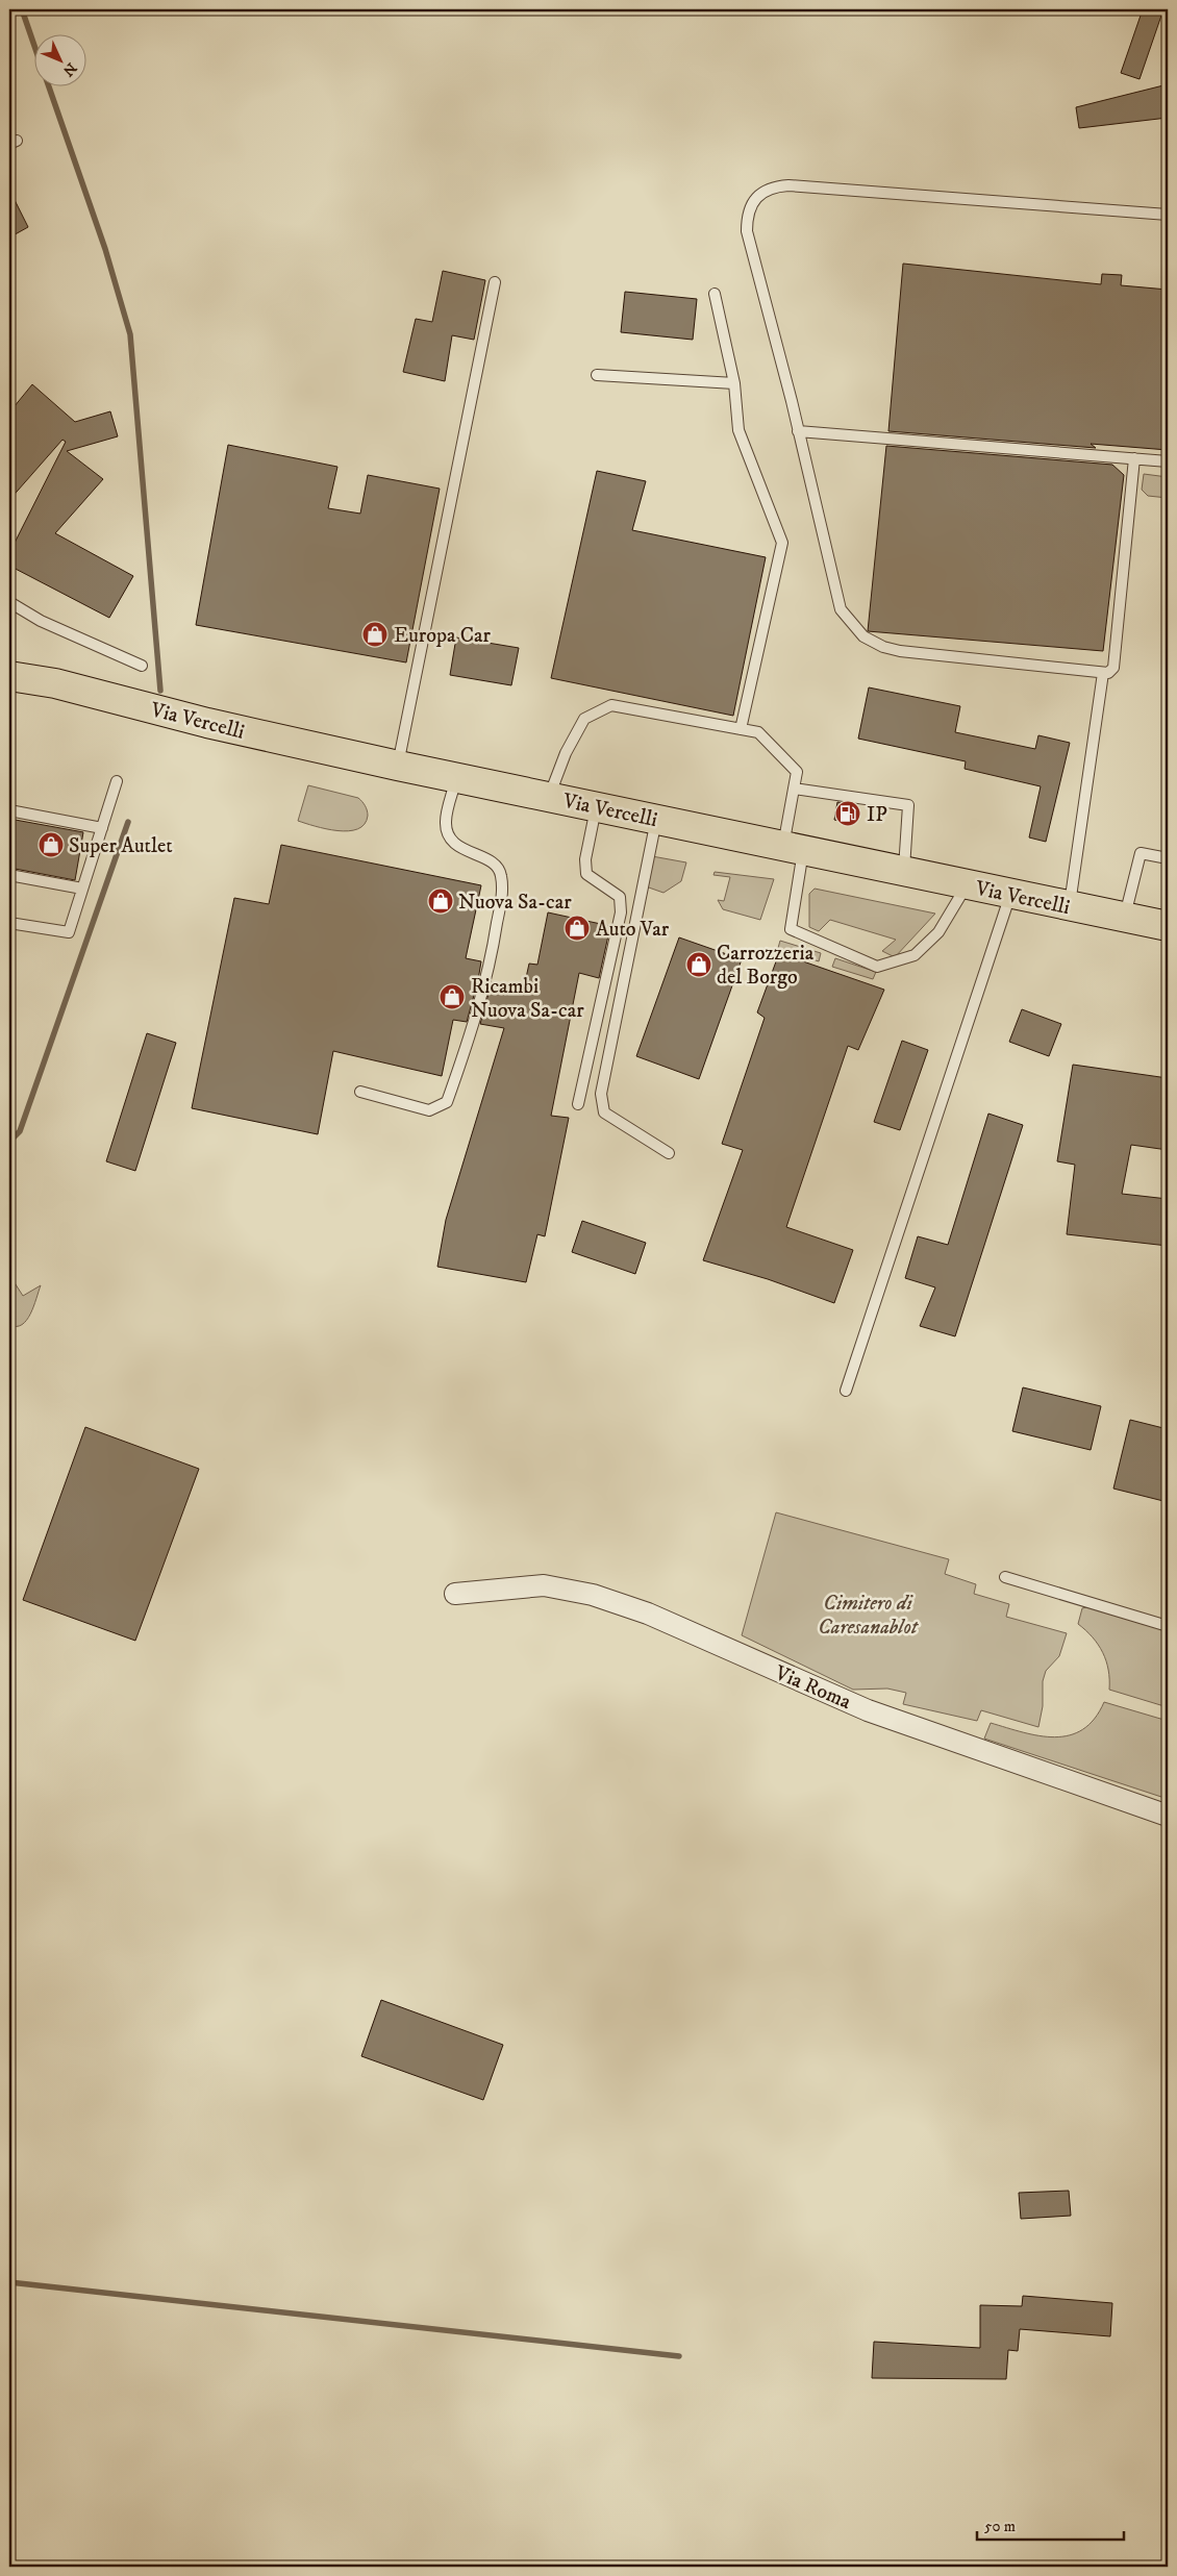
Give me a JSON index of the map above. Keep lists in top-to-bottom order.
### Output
{
  "streets": {
    "main road": ["Via Vercelli"],
    "street": ["Via Roma"]
  },
  "parks": ["Cimitero di Caresanablot"],
  "places": {
    "shop": [
      "Europa Car",
      "Super Autlet",
      "Nuova Sa-car",
      "Auto Var",
      "Carrozzeria del Borgo",
      "Ricambi Nuova Sa-car"
    ],
    "fuel station": ["IP"]
  },
  "scale_bar": "50 m",
  "north": "bottom right"
}
